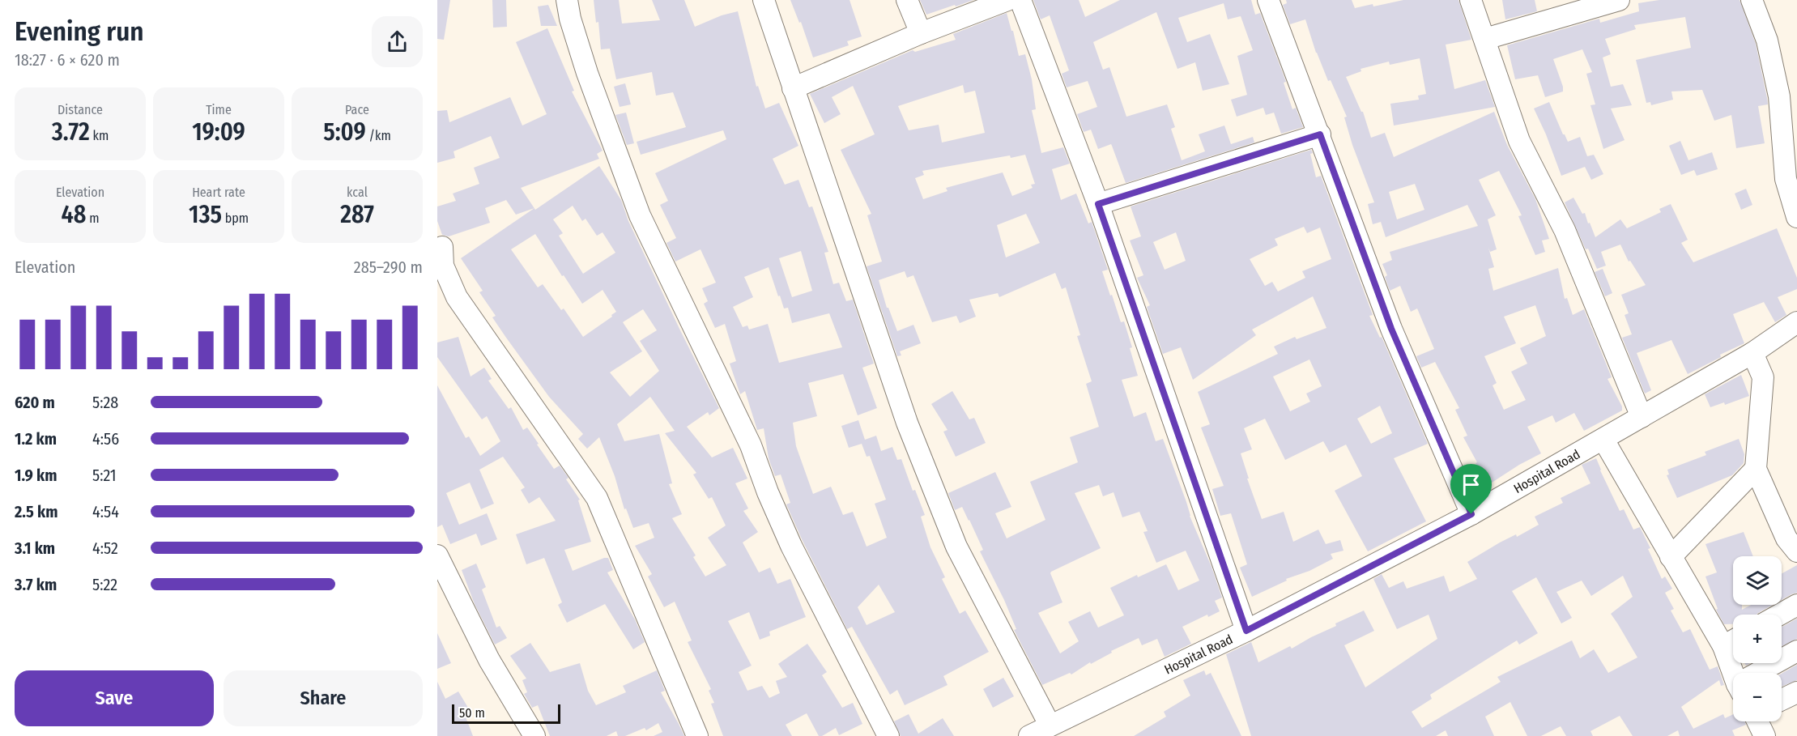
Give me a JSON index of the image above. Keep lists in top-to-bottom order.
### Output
{
  "streets": {
    "street": ["Hospital Road"]
  },
  "scale_bar": "50 m",
  "page": {
    "heading": ["Evening run", "18:27 · 6 × 620 m"],
    "stats": [
      ["Distance", "3.72 km"],
      ["Time", "19:09"],
      ["Pace", "5:09 /km"],
      ["Elevation", "48 m"],
      ["Heart rate", "135 bpm"],
      ["kcal", "287"]
    ],
    "chart": ["Elevation", "285–290 m"],
    "list": [
      {
        "name": "620 m",
        "note": "5:28"
      },
      {
        "name": "1.2 km",
        "note": "4:56"
      },
      {
        "name": "1.9 km",
        "note": "5:21"
      },
      {
        "name": "2.5 km",
        "note": "4:54"
      },
      {
        "name": "3.1 km",
        "note": "4:52"
      },
      {
        "name": "3.7 km",
        "note": "5:22"
      }
    ],
    "map_buttons": ["+", "−"],
    "buttons": ["Save", "Share"],
    "scale": "50 m"
  }
}
